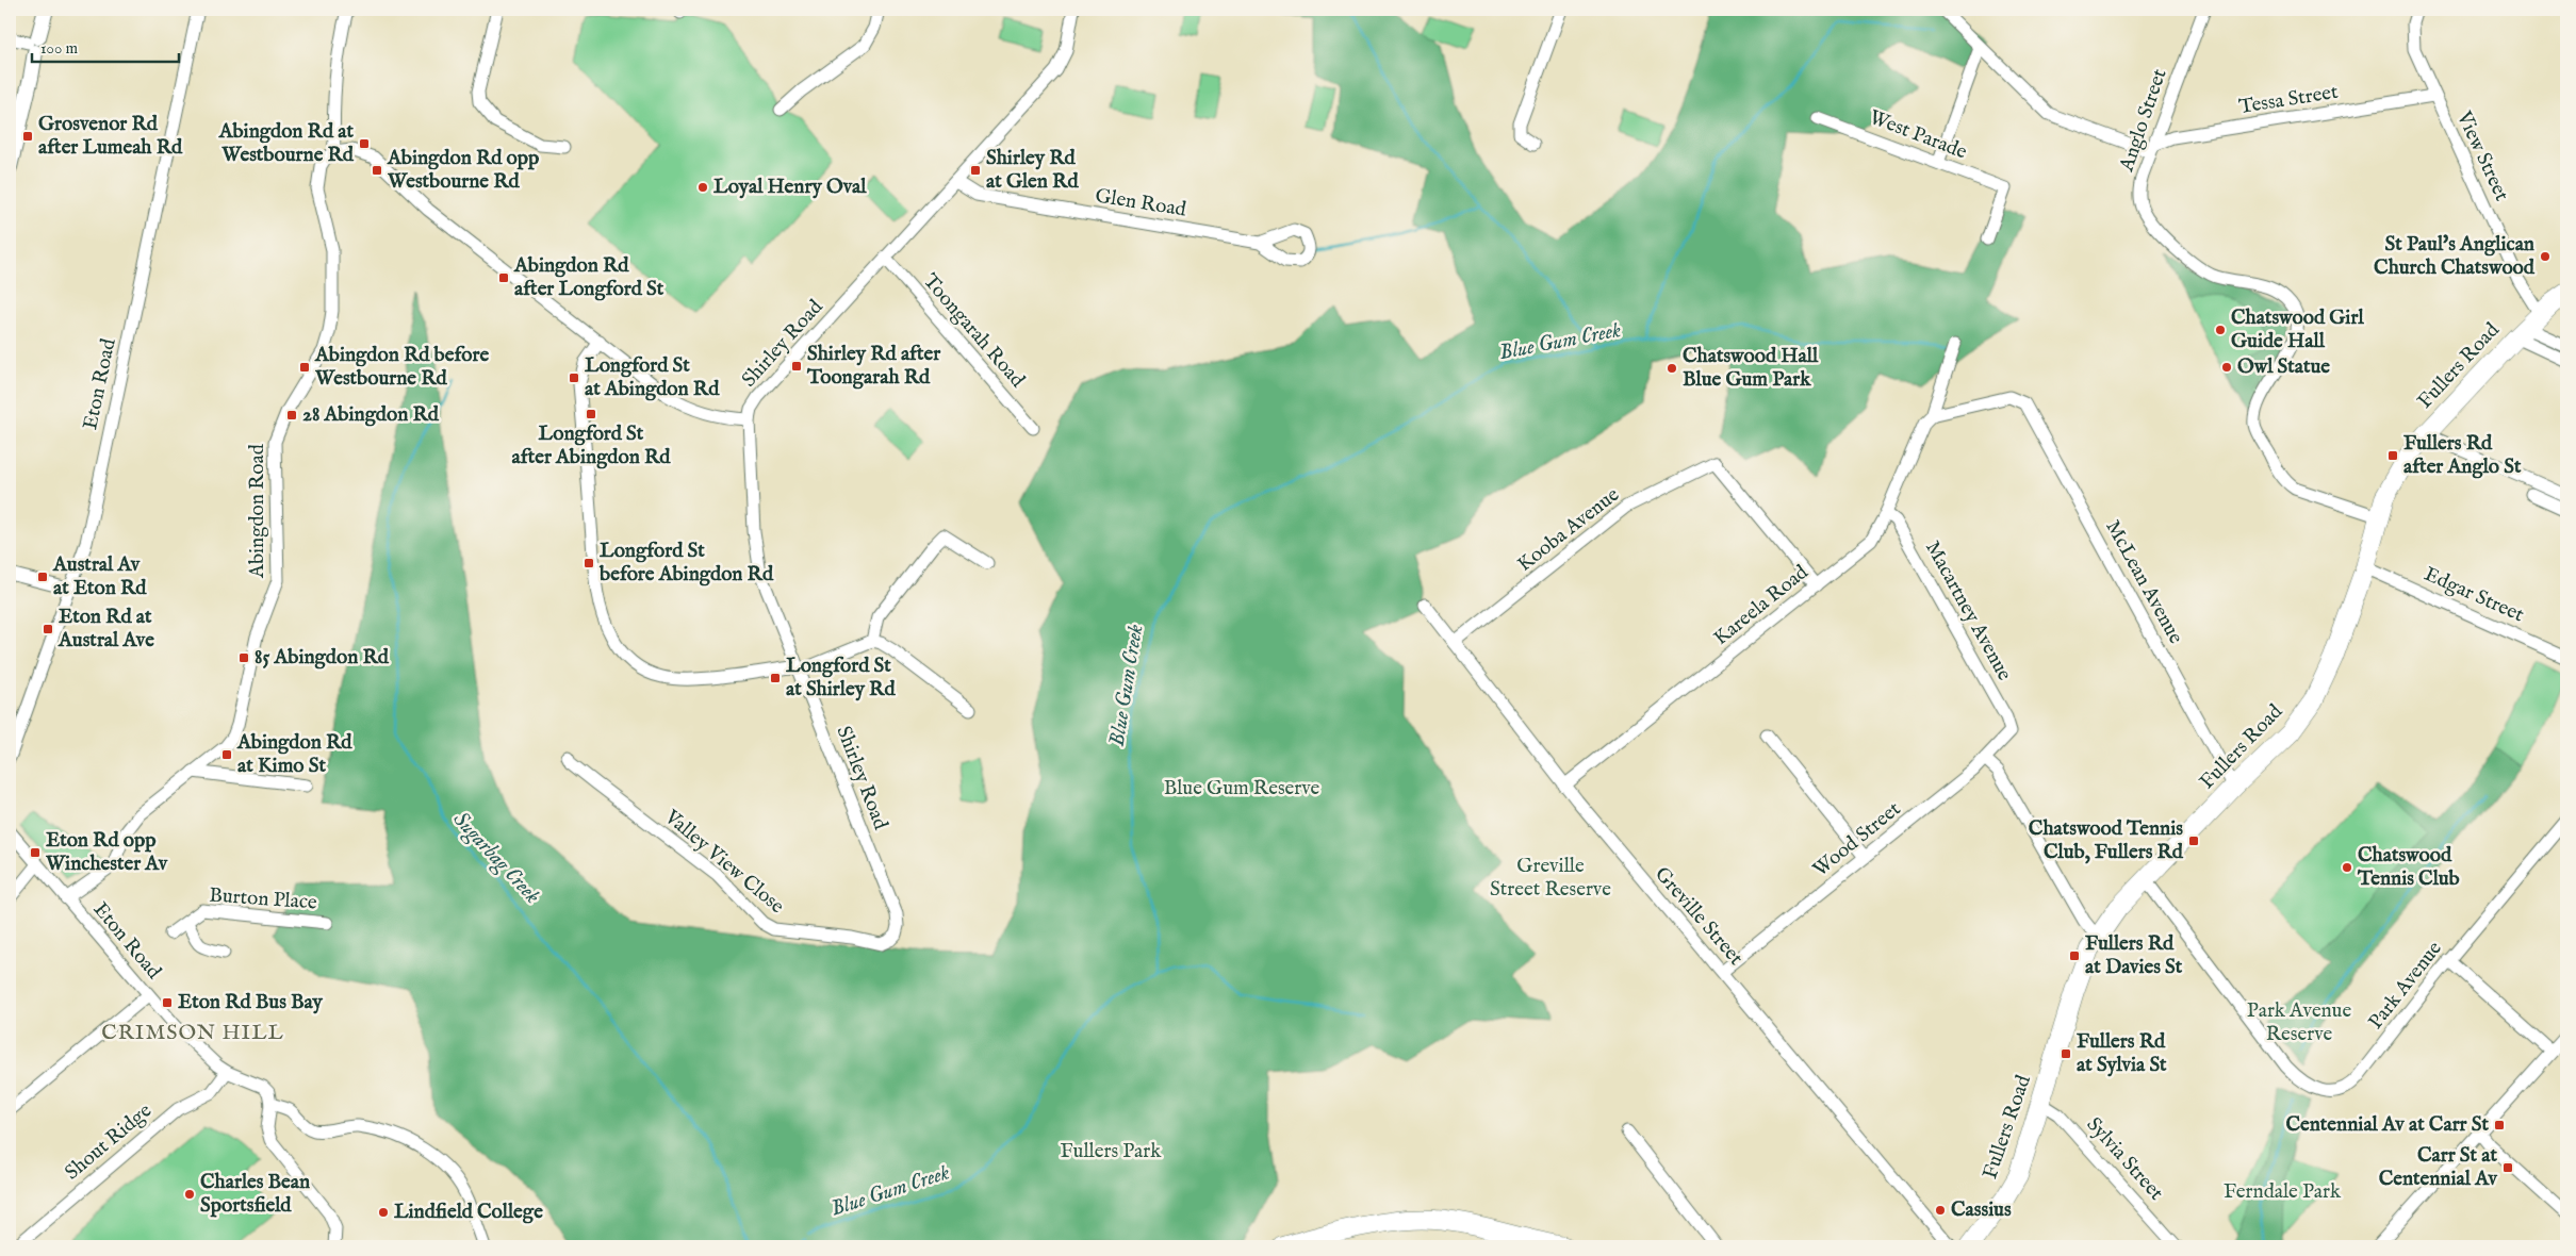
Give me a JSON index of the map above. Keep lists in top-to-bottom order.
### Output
{
  "streets": {
    "main road": ["Fullers Road"],
    "street": [
      "Tessa Street",
      "Anglo Street",
      "West Parade",
      "View Street",
      "Glen Road",
      "Toongarah Road",
      "Shirley Road",
      "Eton Road",
      "Abingdon Road",
      "Kooba Avenue",
      "McLean Avenue",
      "Edgar Street",
      "Kareela Road",
      "Macartney Avenue",
      "Wood Street",
      "Valley View Close",
      "Burton Place",
      "Greville Street",
      "Park Avenue",
      "Shout Ridge",
      "Sylvia Street"
    ]
  },
  "crossings": [
    ["Tessa Street", "Anglo Street"],
    ["Tessa Street", "View Street"],
    ["Anglo Street", "Fullers Road"],
    ["View Street", "Fullers Road"],
    ["Glen Road", "Shirley Road"],
    ["Toongarah Road", "Shirley Road"],
    ["Shirley Road", "Valley View Close"],
    ["Fullers Road", "McLean Avenue"],
    ["Fullers Road", "Edgar Street"],
    ["Fullers Road", "Park Avenue"],
    ["Fullers Road", "Sylvia Street"],
    ["Eton Road", "Abingdon Road"],
    ["Eton Road", "Shout Ridge"],
    ["Kooba Avenue", "Kareela Road"],
    ["Kooba Avenue", "Greville Street"],
    ["McLean Avenue", "Kareela Road"],
    ["Kareela Road", "Macartney Avenue"],
    ["Kareela Road", "Greville Street"],
    ["Macartney Avenue", "Wood Street"],
    ["Wood Street", "Greville Street"]
  ],
  "districts": ["CRIMSON HILL"],
  "water": ["Blue Gum Creek", "Sugarbag Creek"],
  "parks": [
    "Blue Gum Reserve",
    "Greville Street Reserve",
    "Park Avenue Reserve",
    "Fullers Park",
    "Ferndale Park"
  ],
  "places": {
    "transit": [
      "Grosvenor Rd after Lumeah Rd",
      "Abingdon Rd at Westbourne Rd",
      "Abingdon Rd opp Westbourne Rd",
      "Shirley Rd at Glen Rd",
      "Abingdon Rd after Longford St",
      "Shirley Rd after Toongarah Rd",
      "Abingdon Rd before Westbourne Rd",
      "Longford St at Abingdon Rd",
      "Longford St after Abingdon Rd",
      "28 Abingdon Rd",
      "Fullers Rd after Anglo St",
      "Longford St before Abingdon Rd",
      "Austral Av at Eton Rd",
      "Eton Rd at Austral Ave",
      "85 Abingdon Rd",
      "Longford St at Shirley Rd",
      "Abingdon Rd at Kimo St",
      "Chatswood Tennis Club, Fullers Rd",
      "Eton Rd opp Winchester Av",
      "Fullers Rd at Davies St",
      "Eton Rd Bus Bay",
      "Fullers Rd at Sylvia St",
      "Centennial Av at Carr St",
      "Carr St at Centennial Av"
    ],
    "other": [
      "Loyal Henry Oval",
      "St Paul's Anglican Church Chatswood",
      "Chatswood Girl Guide Hall",
      "Owl Statue",
      "Chatswood Hall Blue Gum Park",
      "Chatswood Tennis Club",
      "Charles Bean Sportsfield",
      "Cassius",
      "Lindfield College"
    ]
  },
  "scale_bar": "100 m"
}
